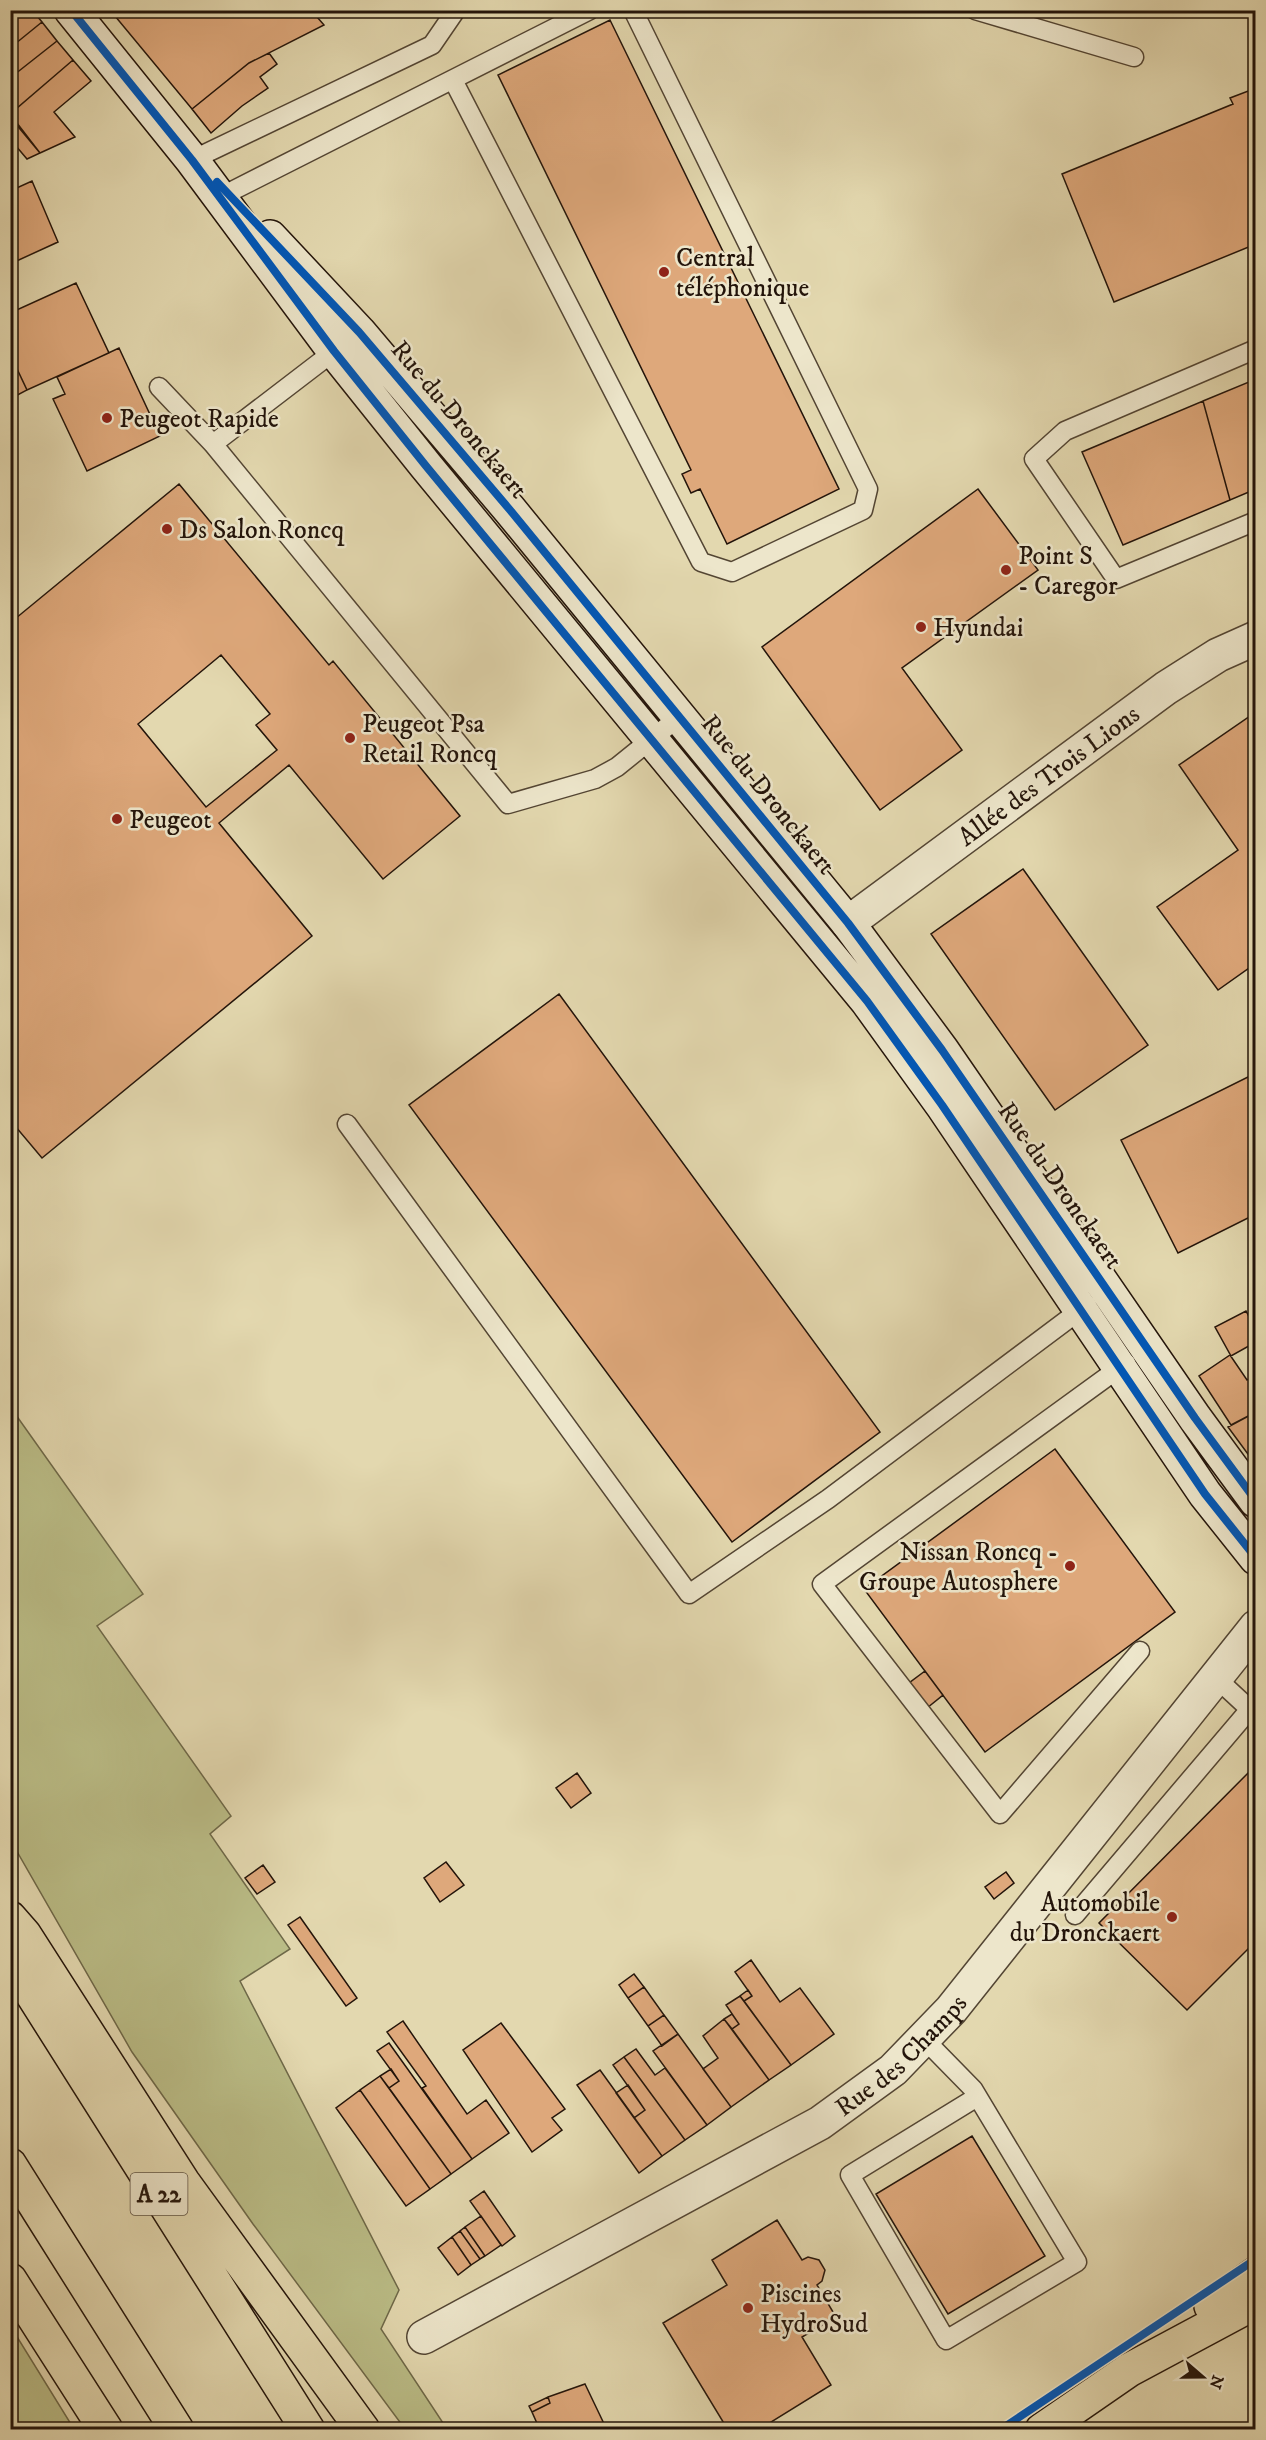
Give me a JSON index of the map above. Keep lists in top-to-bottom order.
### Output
{
  "streets": {
    "main road": [
      "Rue du Dronckaert",
      "Allée des Trois Lions",
      "Rue des Champs",
      "A 22"
    ]
  },
  "crossings": [
    ["Rue du Dronckaert", "Allée des Trois Lions"]
  ],
  "places": [
    "Central téléphonique",
    "Peugeot Rapide",
    "Ds Salon Roncq",
    "Point S - Caregor",
    "Hyundai",
    "Peugeot Psa Retail Roncq",
    "Peugeot",
    "Nissan Roncq - Groupe Autosphere",
    "Automobile du Dronckaert",
    "Piscines HydroSud"
  ],
  "north": "right"
}
